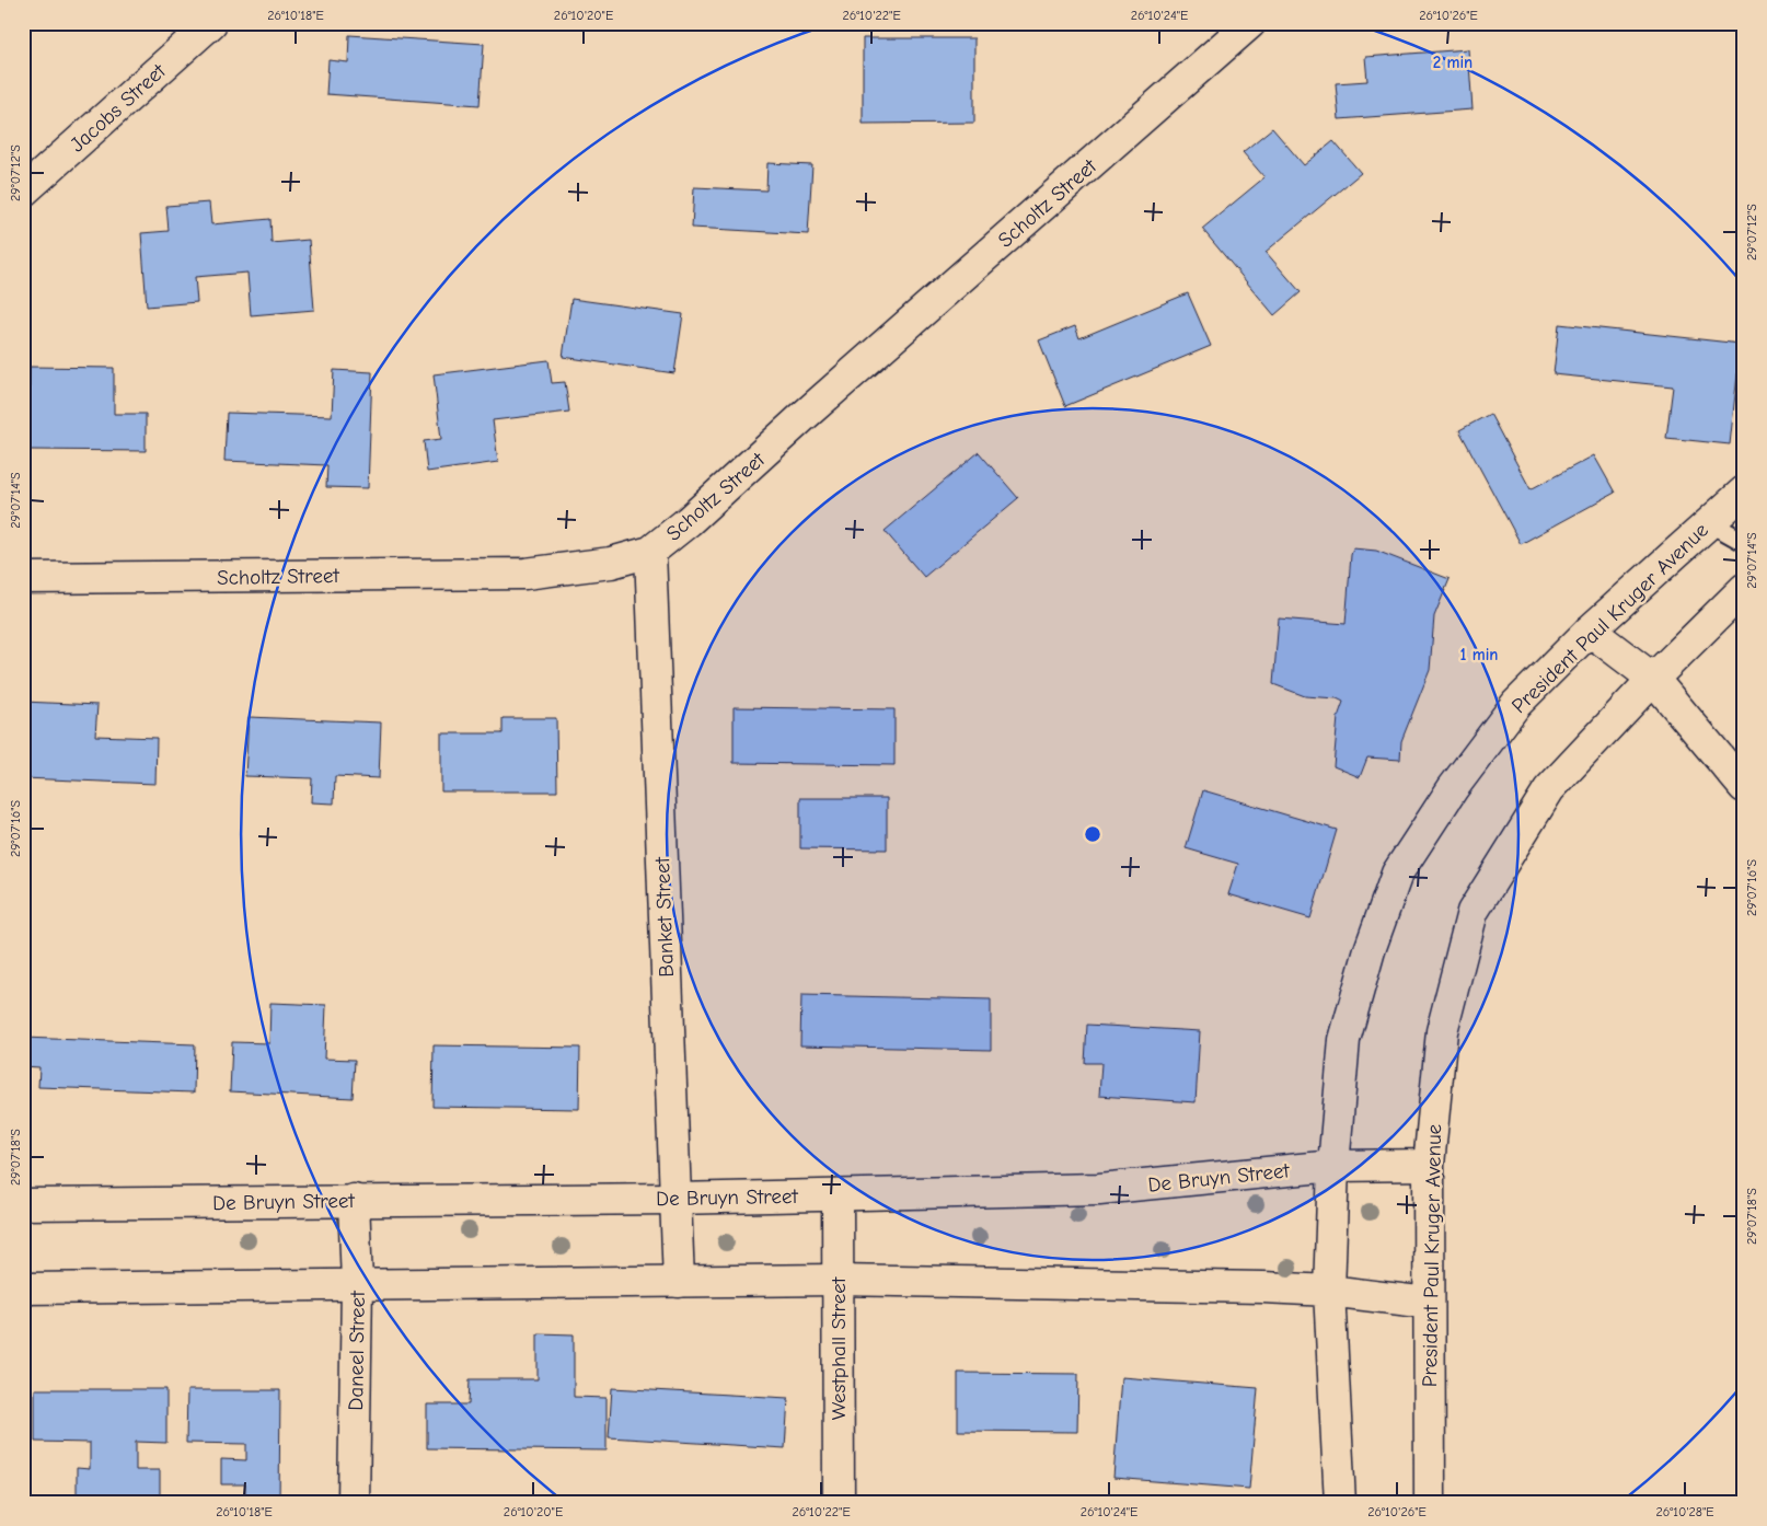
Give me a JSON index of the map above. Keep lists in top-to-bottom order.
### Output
{
  "streets": {
    "street": [
      "Jacobs Street",
      "Scholtz Street",
      "President Paul Kruger Avenue",
      "Banket Street",
      "De Bruyn Street",
      "Westphall Street",
      "Daneel Street"
    ]
  },
  "crossings": [
    ["Scholtz Street", "Banket Street"],
    ["President Paul Kruger Avenue", "De Bruyn Street"],
    ["Banket Street", "De Bruyn Street"],
    ["De Bruyn Street", "Westphall Street"],
    ["De Bruyn Street", "Daneel Street"]
  ],
  "coordinates": [
    "26°10'18\"E",
    "26°10'20\"E",
    "26°10'22\"E",
    "26°10'24\"E",
    "26°10'26\"E",
    "29°07'12\"S",
    "29°07'14\"S",
    "29°07'16\"S",
    "29°07'18\"S",
    "26°10'28\"E"
  ],
  "rings": ["2 min", "1 min"]
}
